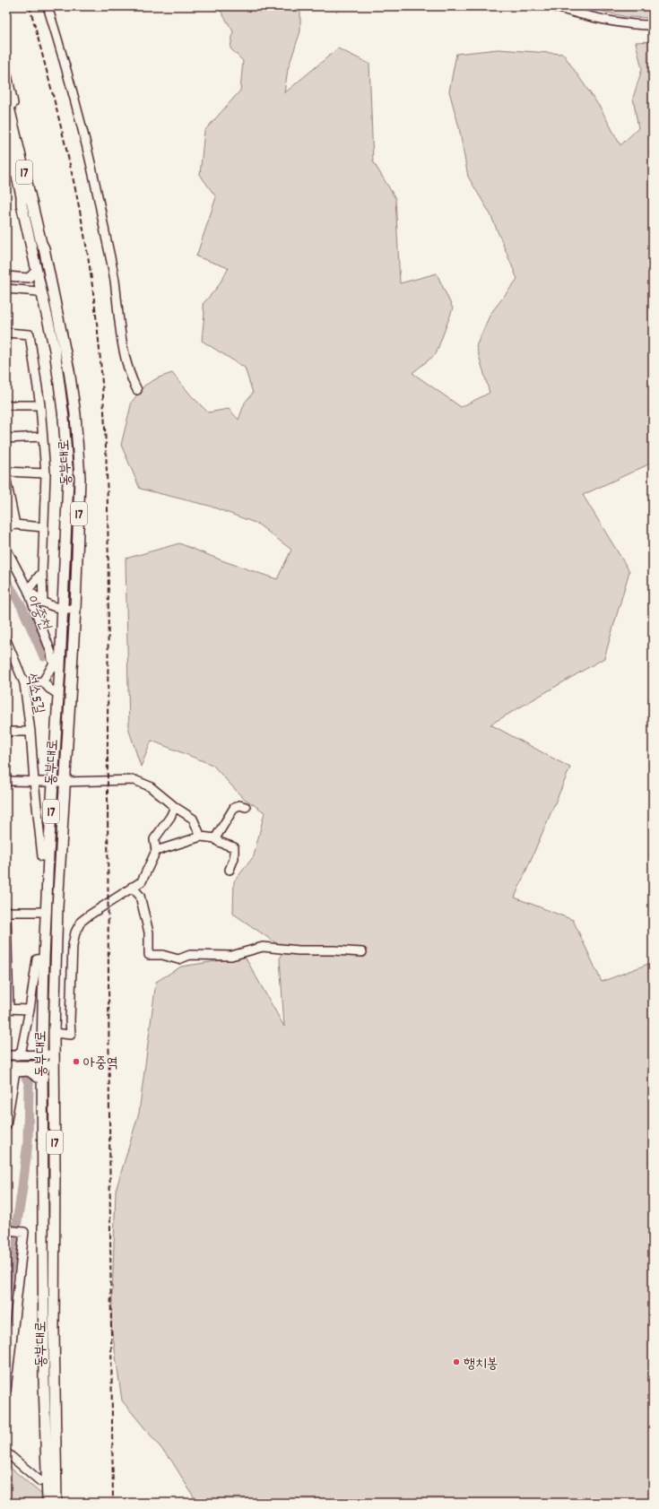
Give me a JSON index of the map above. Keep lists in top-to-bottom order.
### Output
{
  "streets": {
    "main road": ["17", "동부대로"],
    "street": ["석소5길"]
  },
  "crossings": [
    ["동부대로", "석소5길"]
  ],
  "water": ["아중천"],
  "places": ["아중역", "행치봉"]
}
